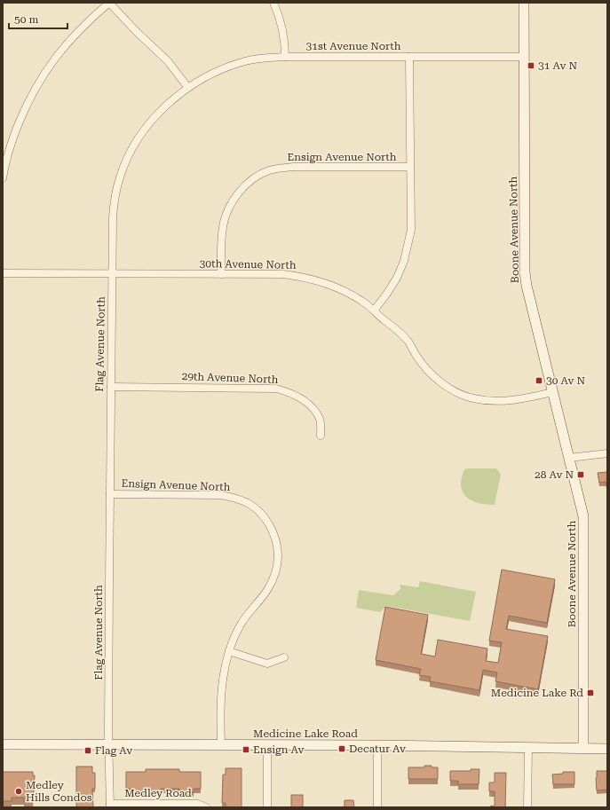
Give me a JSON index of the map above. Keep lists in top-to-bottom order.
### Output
{
  "streets": {
    "street": [
      "31st Avenue North",
      "Ensign Avenue North",
      "Boone Avenue North",
      "30th Avenue North",
      "Flag Avenue North",
      "29th Avenue North",
      "Medicine Lake Road",
      "Medley Road"
    ]
  },
  "crossings": [
    ["31st Avenue North", "Boone Avenue North"],
    ["31st Avenue North", "Flag Avenue North"],
    ["Ensign Avenue North", "30th Avenue North"],
    ["Ensign Avenue North", "Flag Avenue North"],
    ["Ensign Avenue North", "Medicine Lake Road"],
    ["Boone Avenue North", "30th Avenue North"],
    ["Boone Avenue North", "Medicine Lake Road"],
    ["30th Avenue North", "Flag Avenue North"],
    ["Flag Avenue North", "29th Avenue North"],
    ["Flag Avenue North", "Medicine Lake Road"],
    ["Flag Avenue North", "Medley Road"]
  ],
  "places": {
    "transit": [
      "31 Av N",
      "30 Av N",
      "28 Av N",
      "Medicine Lake Rd",
      "Decatur Av",
      "Ensign Av",
      "Flag Av"
    ],
    "other": ["Medley Hills Condos"]
  },
  "scale_bar": "50 m"
}
